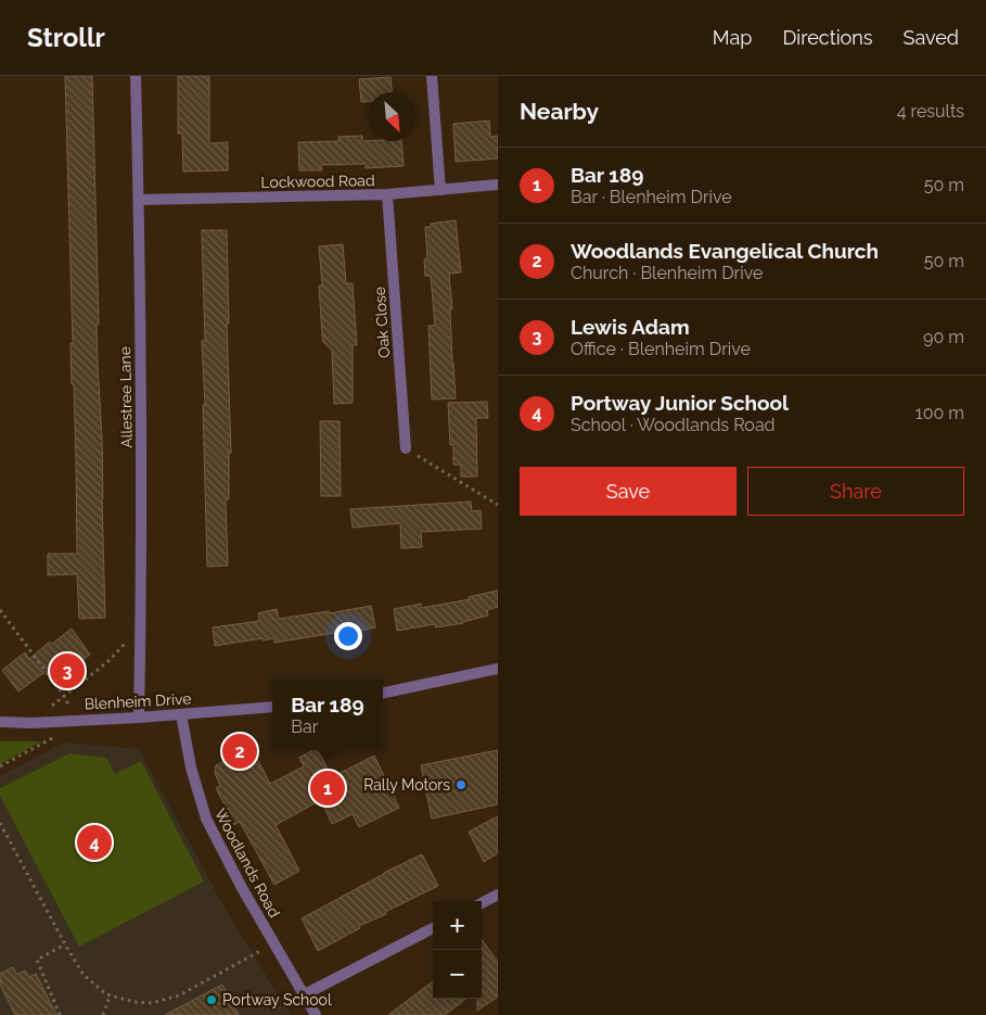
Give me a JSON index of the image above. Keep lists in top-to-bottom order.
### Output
{
  "streets": {
    "street": [
      "Lockwood Road",
      "Oak Close",
      "Allestree Lane",
      "Blenheim Drive",
      "Woodlands Road"
    ]
  },
  "crossings": [
    ["Lockwood Road", "Oak Close"],
    ["Lockwood Road", "Allestree Lane"],
    ["Allestree Lane", "Blenheim Drive"],
    ["Blenheim Drive", "Woodlands Road"]
  ],
  "places": ["Rally Motors", "Portway School"],
  "north": "bottom right",
  "page": {
    "header": "Strollr",
    "nav": ["Map", "Directions", "Saved"],
    "heading": ["Nearby", "4 results"],
    "list": [
      {
        "mark": "1",
        "name": "Bar 189",
        "note": "Bar · Blenheim Drive",
        "value": "50 m"
      },
      {
        "mark": "2",
        "name": "Woodlands Evangelical Church",
        "note": "Church · Blenheim Drive",
        "value": "50 m"
      },
      {
        "mark": "3",
        "name": "Lewis Adam",
        "note": "Office · Blenheim Drive",
        "value": "90 m"
      },
      {
        "mark": "4",
        "name": "Portway Junior School",
        "note": "School · Woodlands Road",
        "value": "100 m"
      }
    ],
    "buttons": ["Save", "Share"],
    "pins": [
      "3",
      "2",
      "1",
      "4"
    ],
    "popup": ["Bar 189", "Bar"],
    "map_buttons": ["+", "−"]
  }
}
